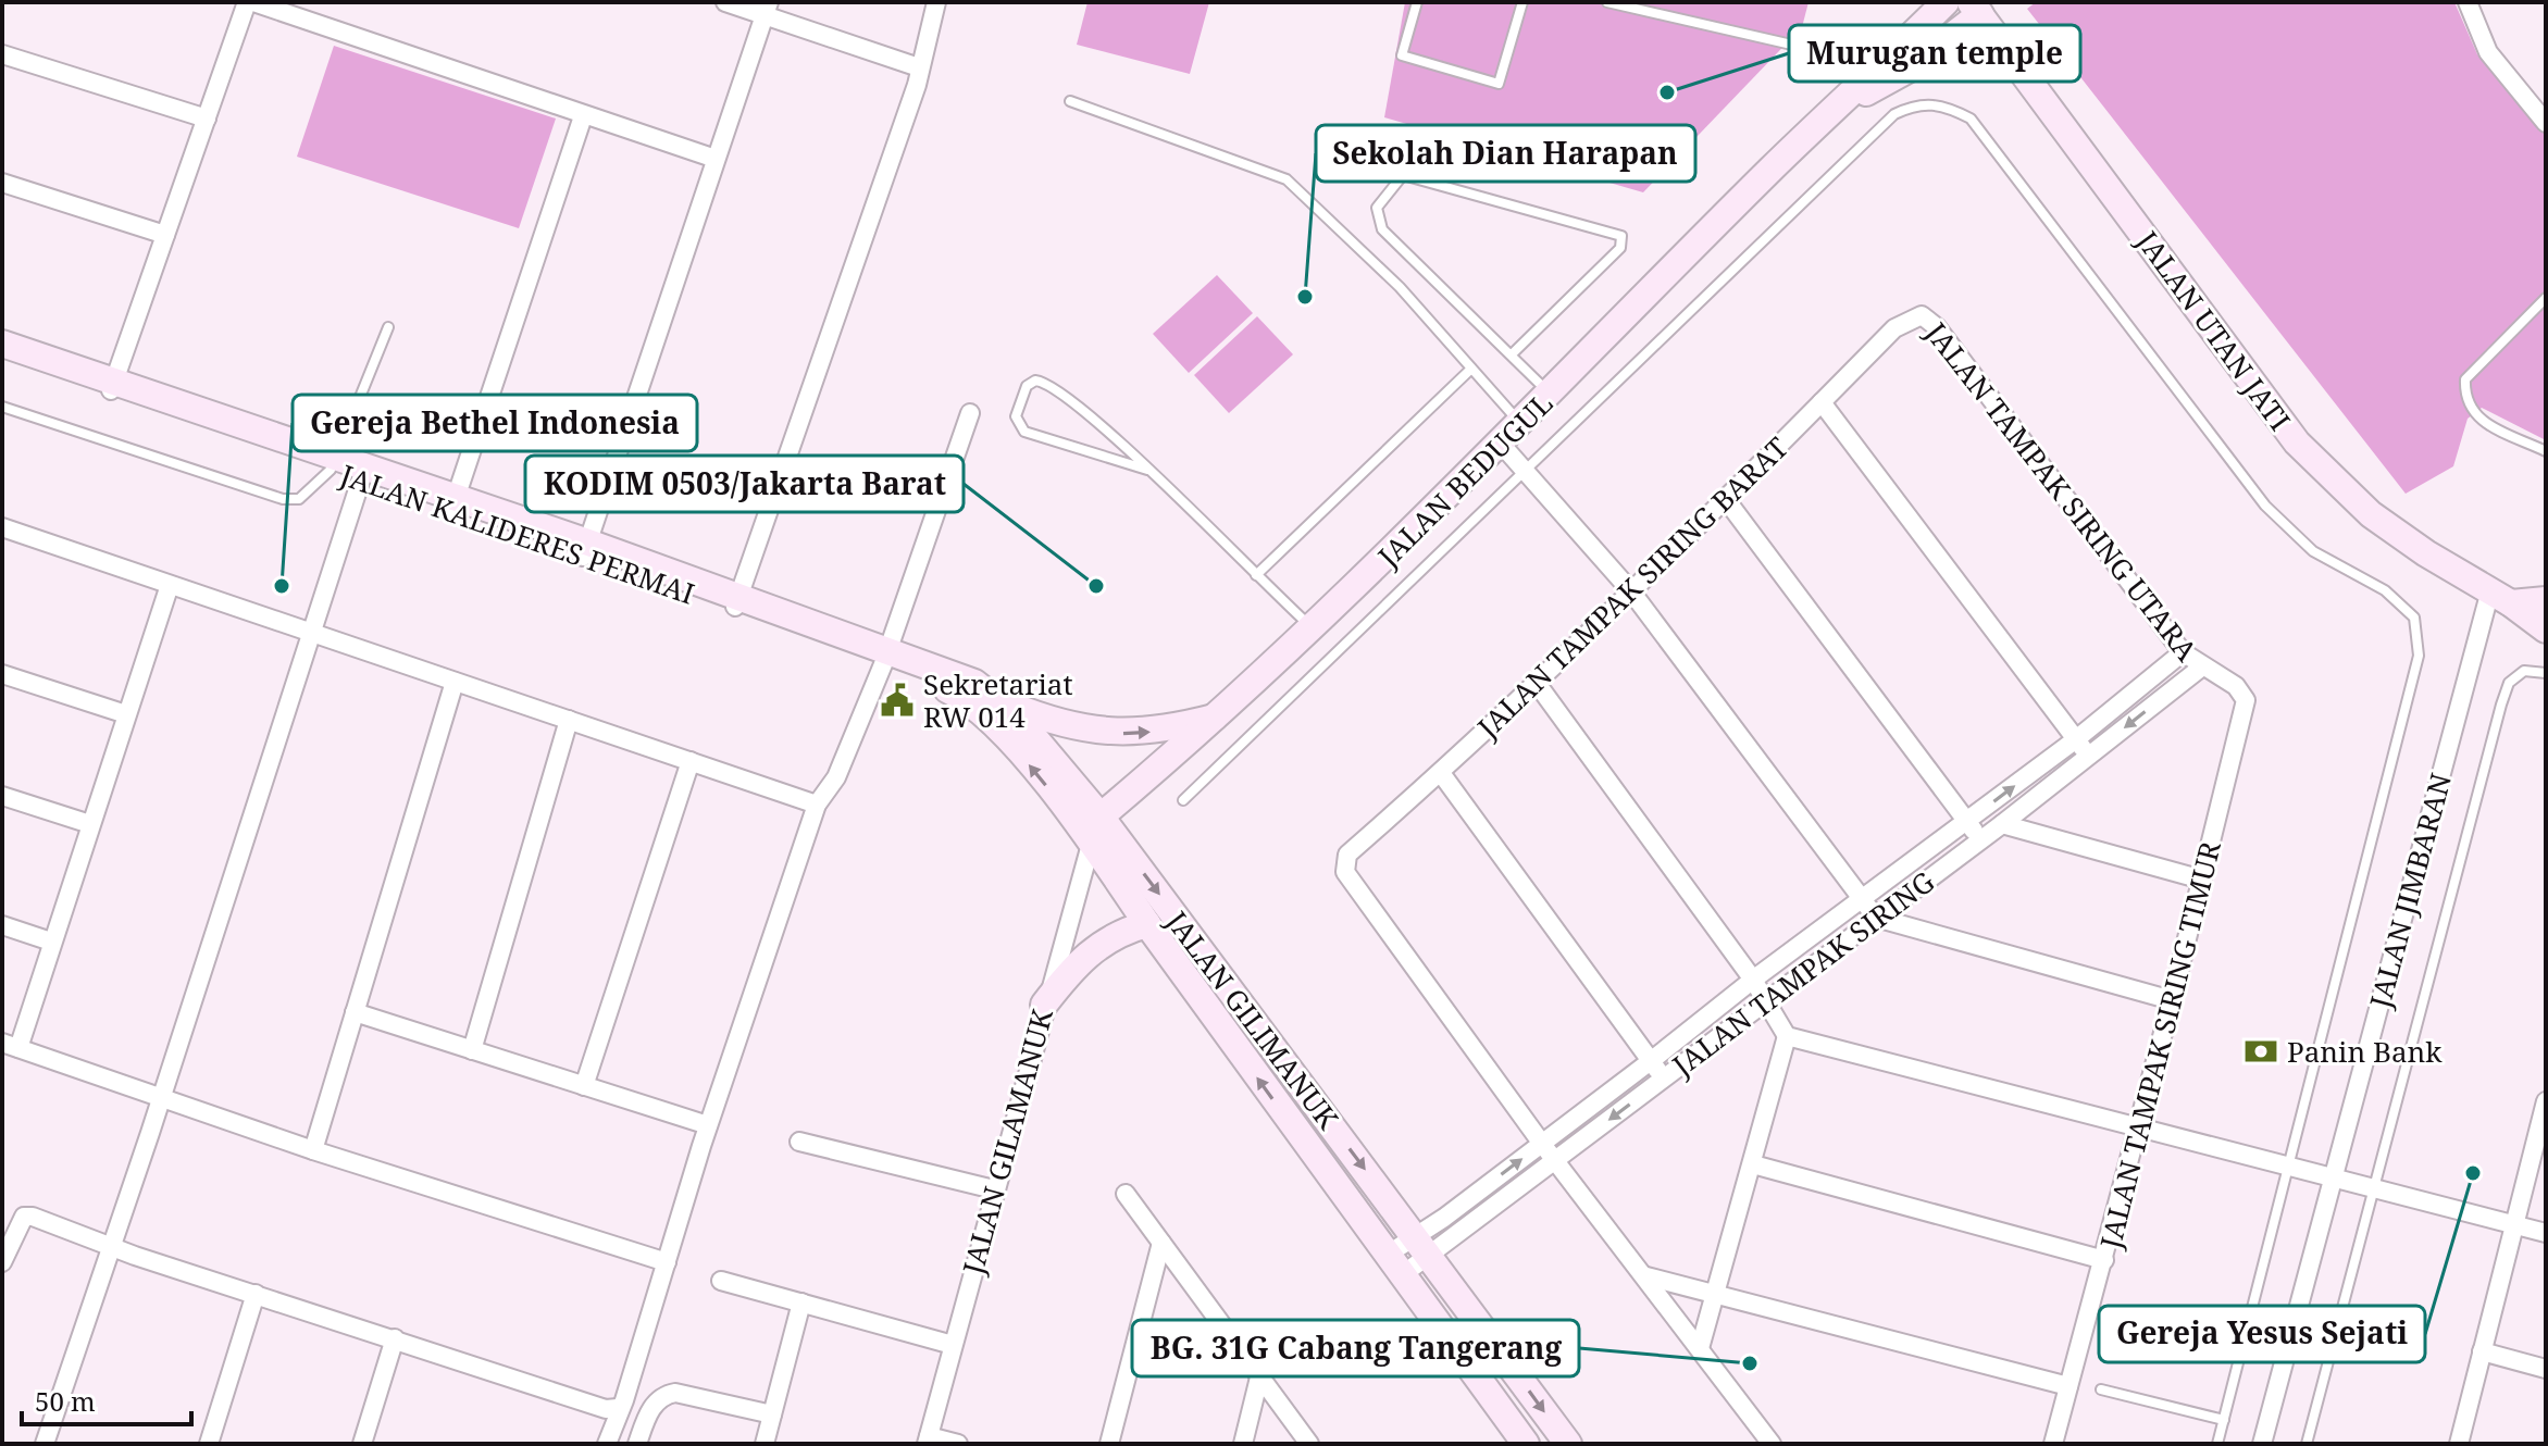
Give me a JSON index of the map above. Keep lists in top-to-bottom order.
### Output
{
  "streets": {
    "street": [
      "JALAN UTAN JATI",
      "JALAN BEDUGUL",
      "JALAN TAMPAK SIRING UTARA",
      "JALAN KALIDERES PERMAI",
      "JALAN TAMPAK SIRING BARAT",
      "JALAN JIMBARAN",
      "JALAN TAMPAK SIRING",
      "JALAN GILIMANUK",
      "JALAN TAMPAK SIRING TIMUR",
      "JALAN GILAMANUK"
    ]
  },
  "crossings": [
    ["JALAN UTAN JATI", "JALAN BEDUGUL"],
    ["JALAN UTAN JATI", "JALAN JIMBARAN"],
    ["JALAN BEDUGUL", "JALAN GILIMANUK"],
    ["JALAN BEDUGUL", "JALAN GILAMANUK"],
    ["JALAN TAMPAK SIRING UTARA", "JALAN TAMPAK SIRING BARAT"],
    ["JALAN TAMPAK SIRING UTARA", "JALAN TAMPAK SIRING"],
    ["JALAN TAMPAK SIRING UTARA", "JALAN TAMPAK SIRING TIMUR"],
    ["JALAN KALIDERES PERMAI", "JALAN GILIMANUK"],
    ["JALAN TAMPAK SIRING BARAT", "JALAN TAMPAK SIRING"],
    ["JALAN TAMPAK SIRING", "JALAN GILIMANUK"],
    ["JALAN TAMPAK SIRING", "JALAN TAMPAK SIRING TIMUR"],
    ["JALAN GILIMANUK", "JALAN GILAMANUK"]
  ],
  "places": {
    "other": [
      "Murugan temple",
      "Sekolah Dian Harapan",
      "Gereja Bethel Indonesia",
      "KODIM 0503/Jakarta Barat",
      "Gereja Yesus Sejati",
      "BG. 31G Cabang Tangerang"
    ],
    "public building": ["Sekretariat RW 014"],
    "bank": ["Panin Bank"]
  },
  "scale_bar": "50 m"
}
